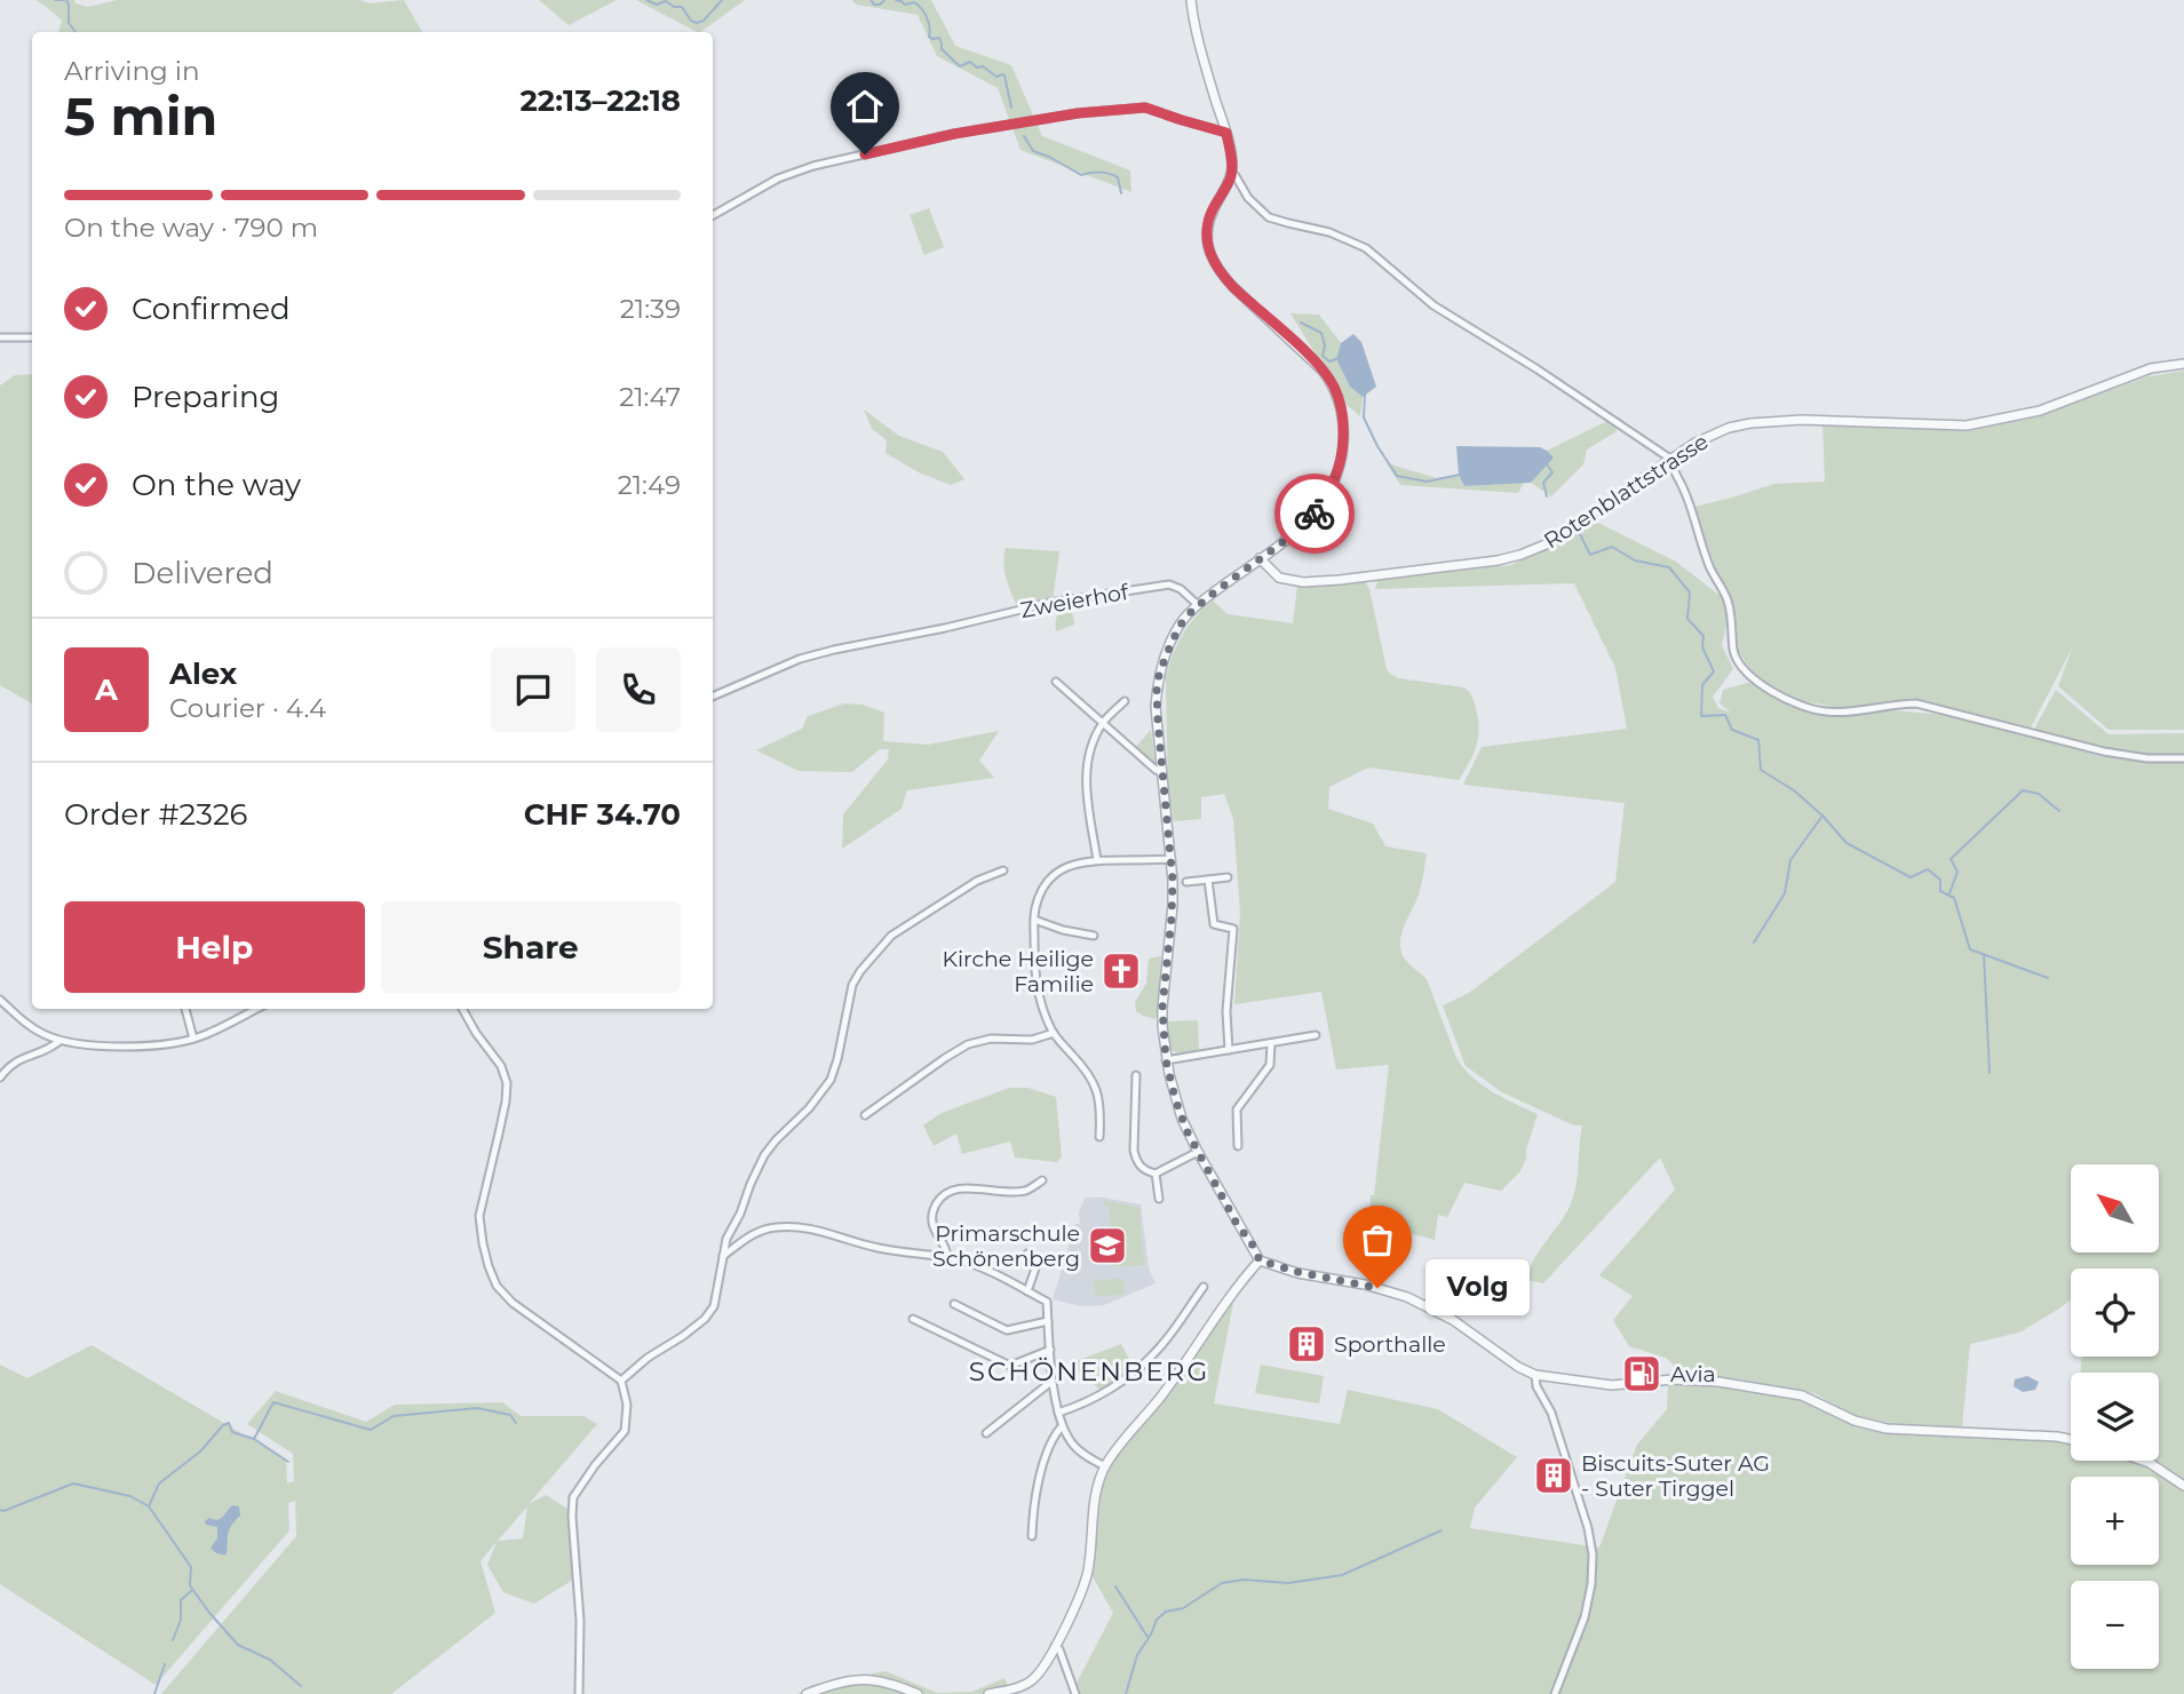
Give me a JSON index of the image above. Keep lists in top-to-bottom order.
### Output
{
  "streets": {
    "street": ["Rotenblattstrasse", "Zweierhof"]
  },
  "districts": ["SCHÖNENBERG"],
  "places": {
    "church": ["Kirche Heilige Familie"],
    "school or university": ["Primarschule Schönenberg"],
    "other": ["Volg"],
    "building": ["Sporthalle", "Biscuits-Suter AG - Suter Tirggel"],
    "fuel station": ["Avia"]
  },
  "north": "top left",
  "page": {
    "heading": ["5 min", "Arriving in", "22:13–22:18"],
    "panel": [
      "Alex",
      "Courier · 4.4",
      "Order #2326",
      "CHF 34.70"
    ],
    "bar": "On the way · 790 m",
    "list": [
      ["Confirmed", "21:39"],
      ["Preparing", "21:47"],
      ["On the way", "21:49"],
      "Delivered"
    ],
    "round": "A",
    "buttons": ["Help", "Share"],
    "map_buttons": ["+", "−"],
    "bubble": "Volg"
  }
}
